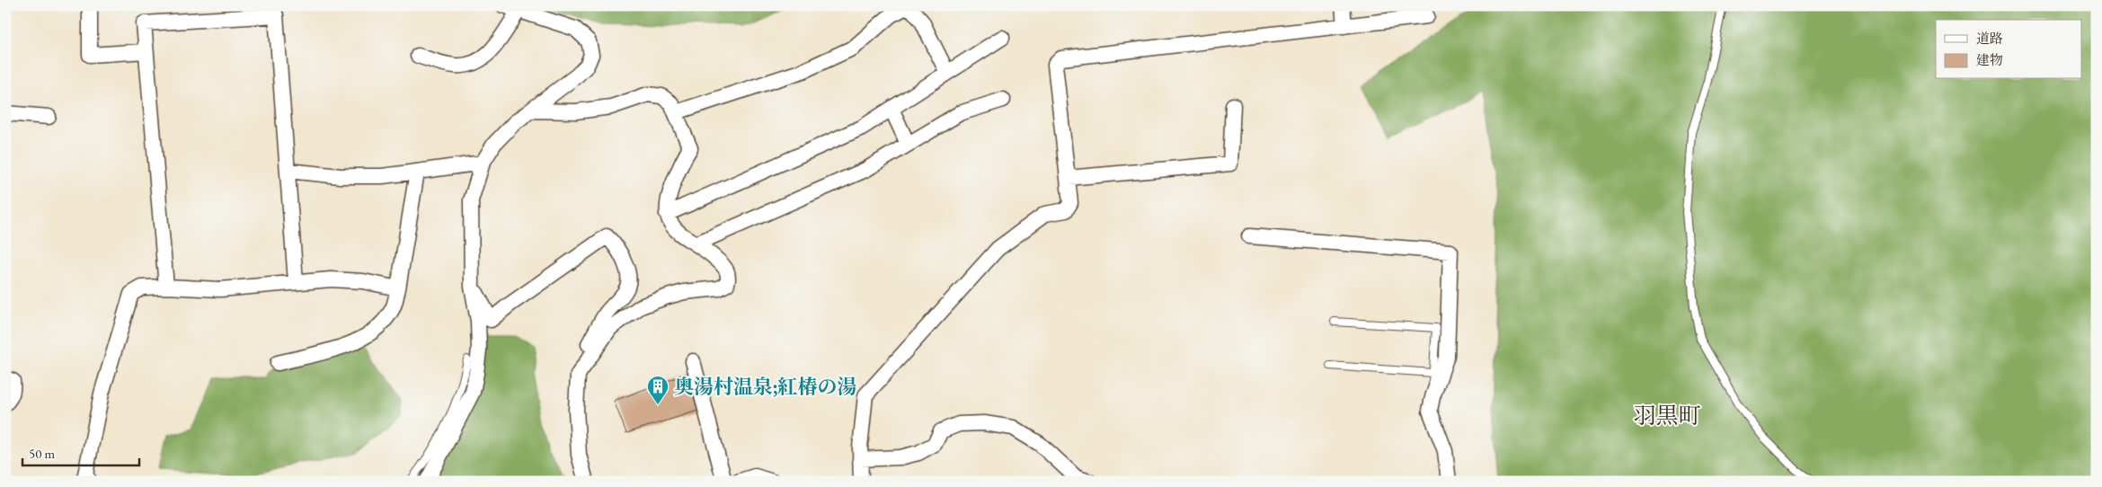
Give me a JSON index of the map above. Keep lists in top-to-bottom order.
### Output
{
  "districts": ["羽黒町"],
  "places": {
    "building": ["奥湯村温泉;紅椿の湯"]
  },
  "legend": ["道路", "建物"],
  "scale_bar": "50 m"
}
